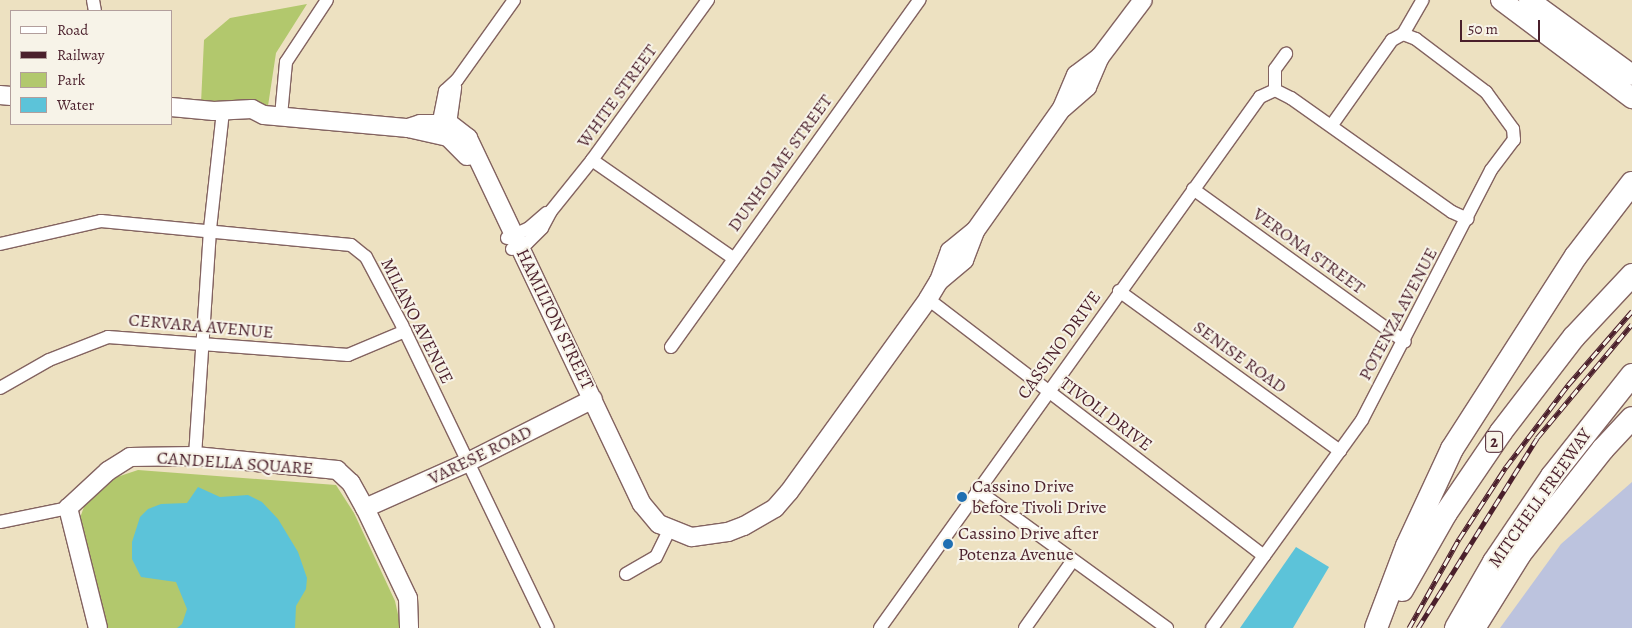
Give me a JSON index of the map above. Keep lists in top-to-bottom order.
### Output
{
  "streets": {
    "highway": ["2", "MITCHELL FREEWAY"],
    "street": [
      "WHITE STREET",
      "DUNHOLME STREET",
      "VERONA STREET",
      "POTENZA AVENUE",
      "HAMILTON STREET",
      "MILANO AVENUE",
      "CERVARA AVENUE",
      "CASSINO DRIVE",
      "SENISE ROAD",
      "TIVOLI DRIVE",
      "VARESE ROAD",
      "CANDELLA SQUARE"
    ]
  },
  "crossings": [
    ["WHITE STREET", "HAMILTON STREET"],
    ["VERONA STREET", "POTENZA AVENUE"],
    ["VERONA STREET", "CASSINO DRIVE"],
    ["POTENZA AVENUE", "SENISE ROAD"],
    ["POTENZA AVENUE", "TIVOLI DRIVE"],
    ["HAMILTON STREET", "TIVOLI DRIVE"],
    ["HAMILTON STREET", "VARESE ROAD"],
    ["MILANO AVENUE", "CERVARA AVENUE"],
    ["MILANO AVENUE", "VARESE ROAD"],
    ["CASSINO DRIVE", "SENISE ROAD"],
    ["CASSINO DRIVE", "TIVOLI DRIVE"],
    ["VARESE ROAD", "CANDELLA SQUARE"]
  ],
  "places": ["Cassino Drive before Tivoli Drive", "Cassino Drive after Potenza Avenue"],
  "legend": [
    "Road",
    "Railway",
    "Park",
    "Water"
  ],
  "scale_bar": "50 m"
}
